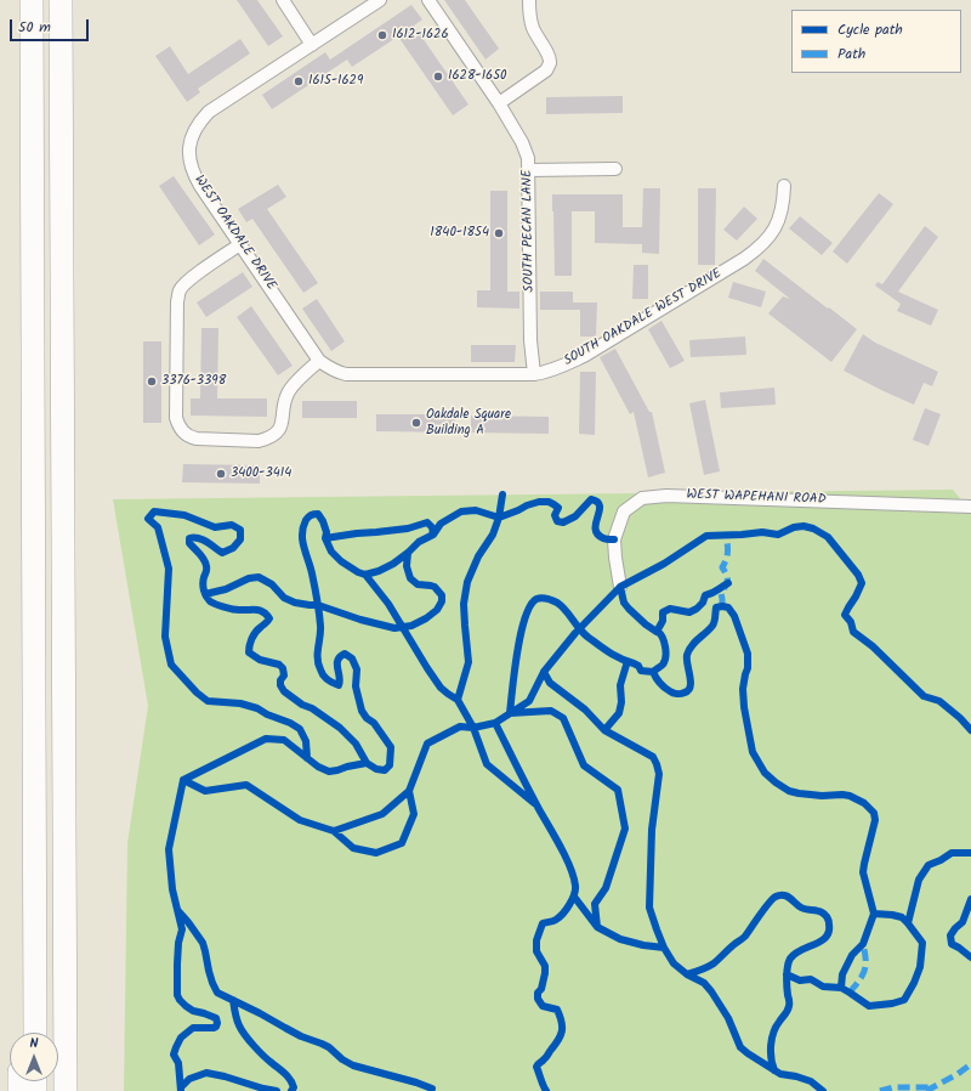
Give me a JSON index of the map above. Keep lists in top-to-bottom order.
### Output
{
  "streets": {
    "street": [
      "SOUTH PECAN LANE",
      "WEST OAKDALE DRIVE",
      "SOUTH OAKDALE WEST DRIVE",
      "WEST WAPEHANI ROAD"
    ]
  },
  "crossings": [
    ["SOUTH PECAN LANE", "SOUTH OAKDALE WEST DRIVE"],
    ["WEST OAKDALE DRIVE", "SOUTH OAKDALE WEST DRIVE"]
  ],
  "places": [
    "1612-1626",
    "1628-1650",
    "1615-1629",
    "1840-1854",
    "3376-3398",
    "Oakdale Square Building A",
    "3400-3414"
  ],
  "legend": ["Cycle path", "Path"],
  "scale_bar": "50 m",
  "north": "top"
}
